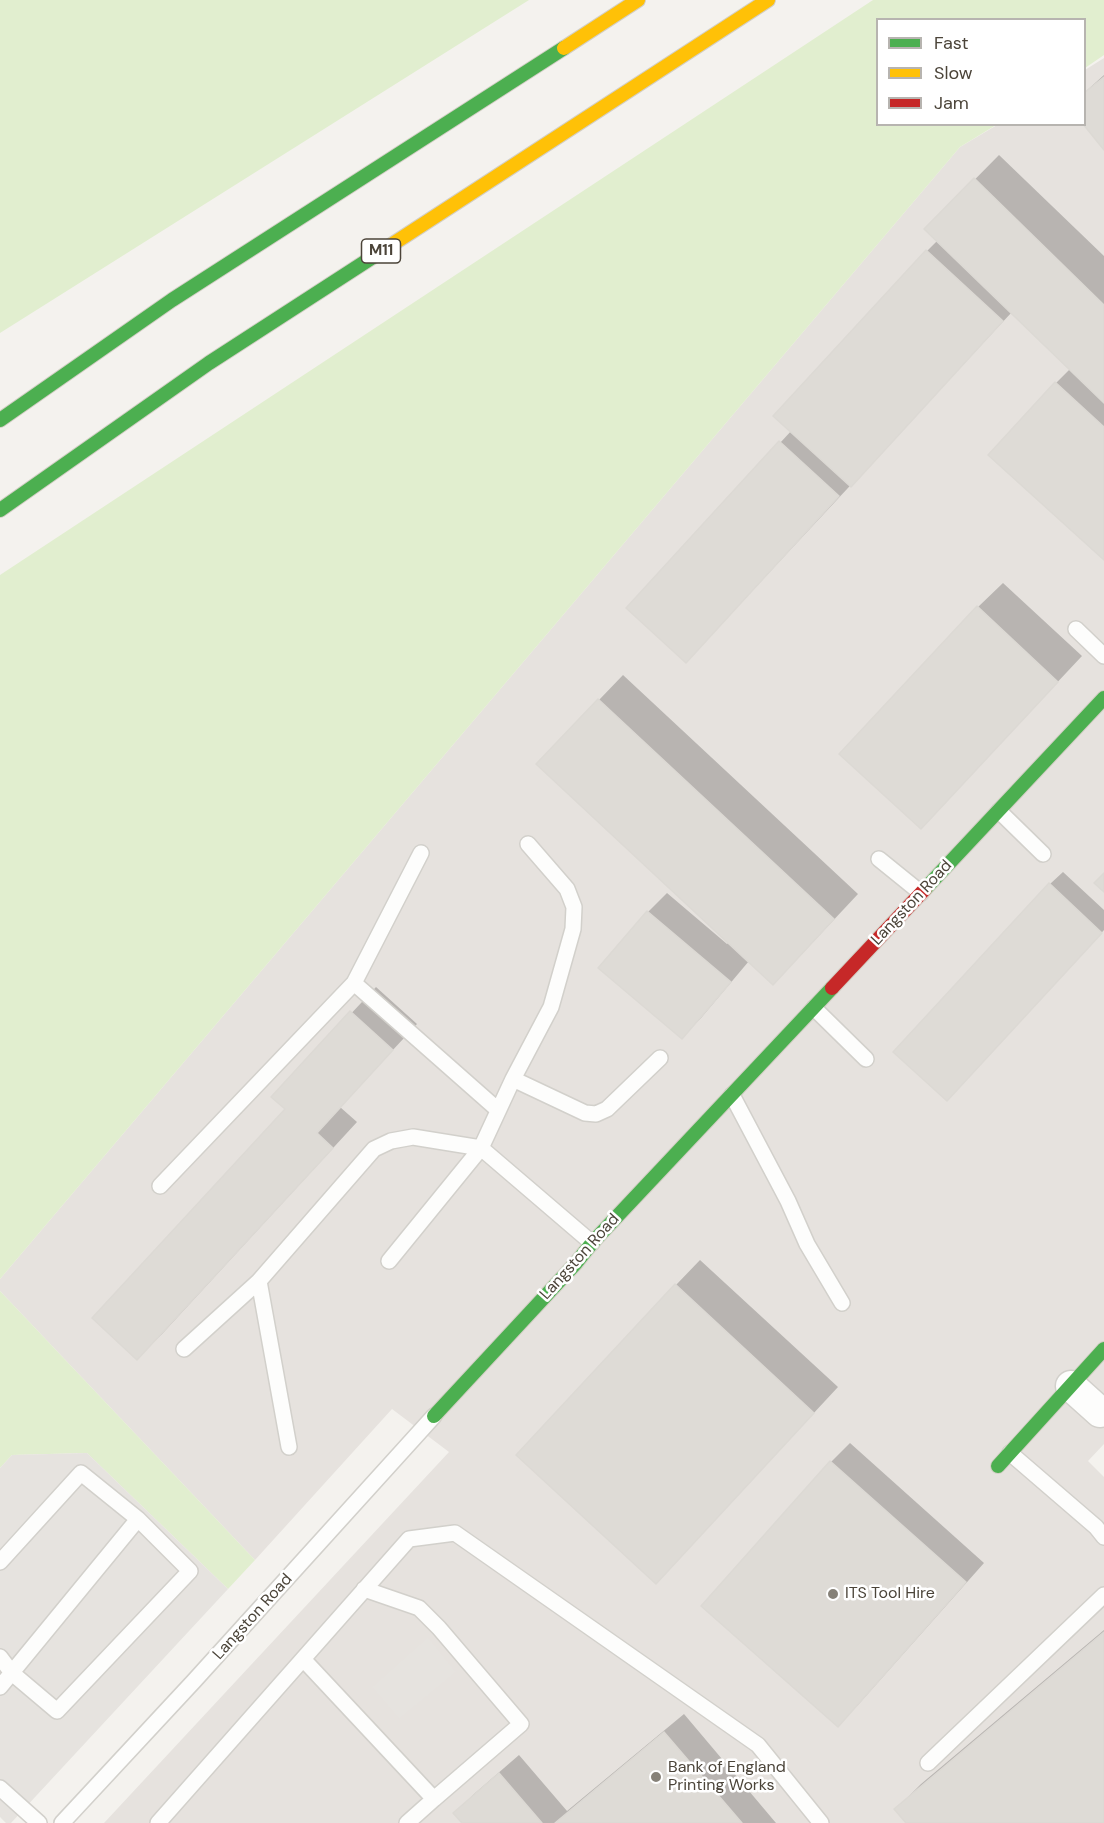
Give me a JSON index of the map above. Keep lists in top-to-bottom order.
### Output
{
  "streets": {
    "main road": ["M11", "Langston Road"]
  },
  "places": ["ITS Tool Hire", "Bank of England Printing Works"],
  "legend": ["Fast", "Slow", "Jam"]
}
